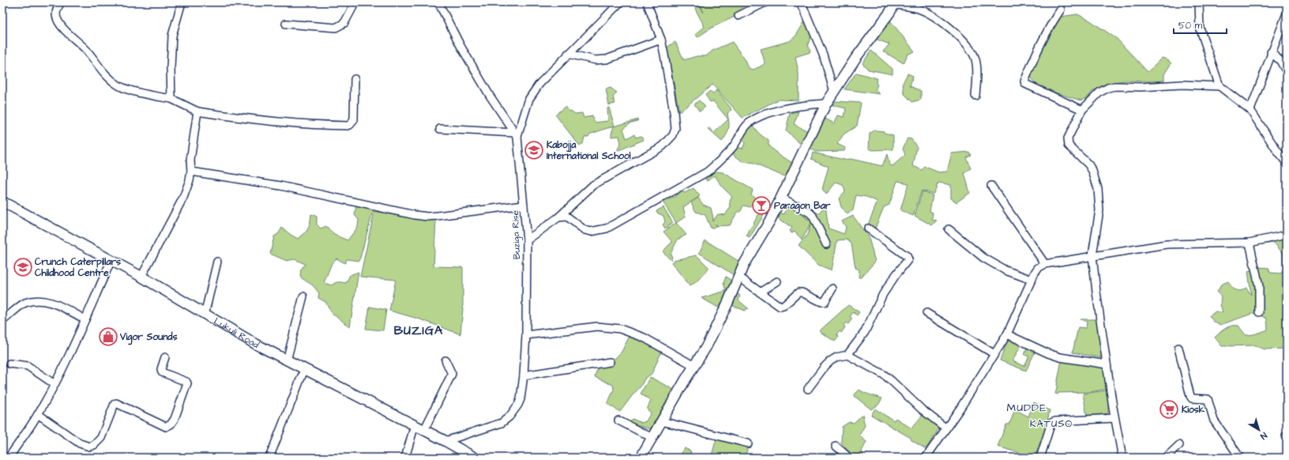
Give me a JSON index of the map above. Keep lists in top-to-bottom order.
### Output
{
  "streets": {
    "street": ["Buziga Rise", "Lukuli Road"]
  },
  "crossings": [
    ["Buziga Rise", "Lukuli Road"]
  ],
  "districts": ["BUZIGA", "MUDDE", "KATUSO"],
  "places": {
    "school or university": ["Kabojja International School", "Crunch Caterpillars Childhood Centre"],
    "bar": ["Paragon Bar"],
    "shop": ["Vigor Sounds"],
    "supermarket": ["Kiosk"]
  },
  "scale_bar": "50 m",
  "north": "bottom right"
}
